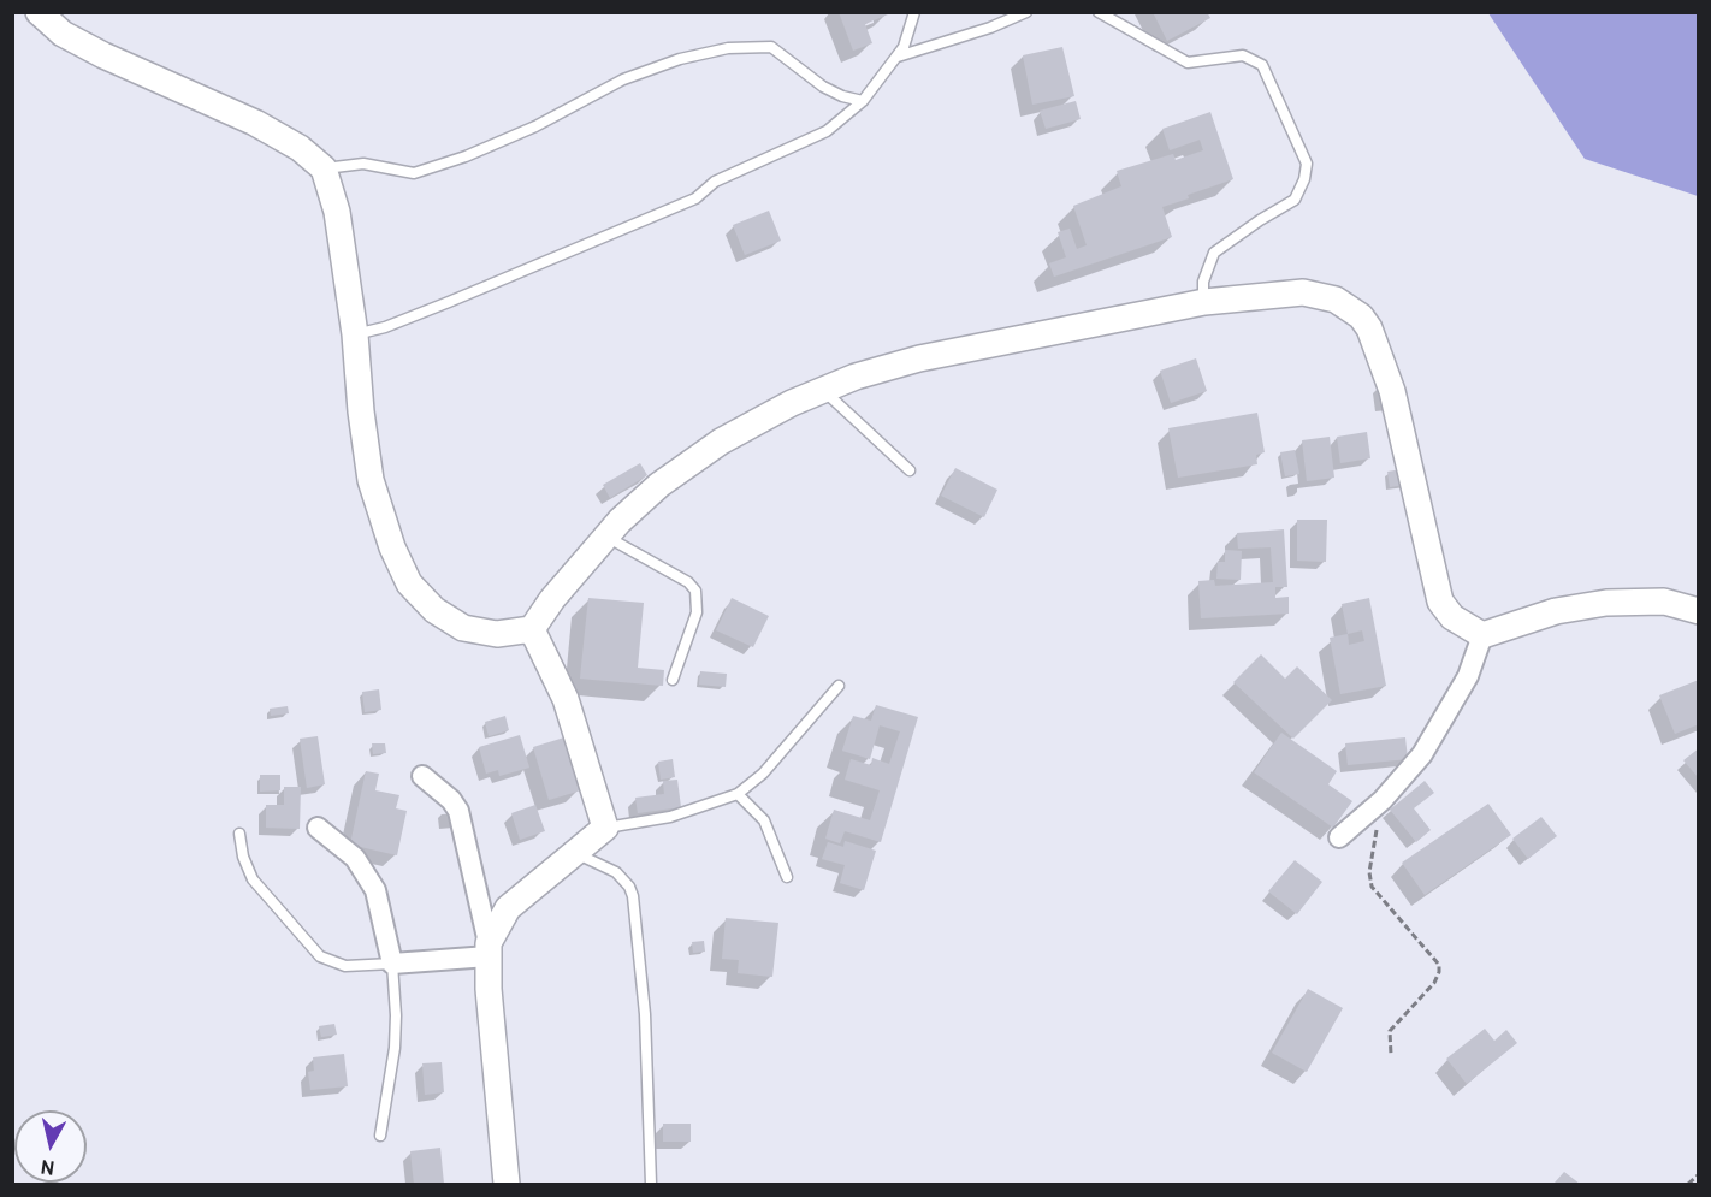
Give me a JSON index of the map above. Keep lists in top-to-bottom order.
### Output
{
  "north": "bottom"
}
